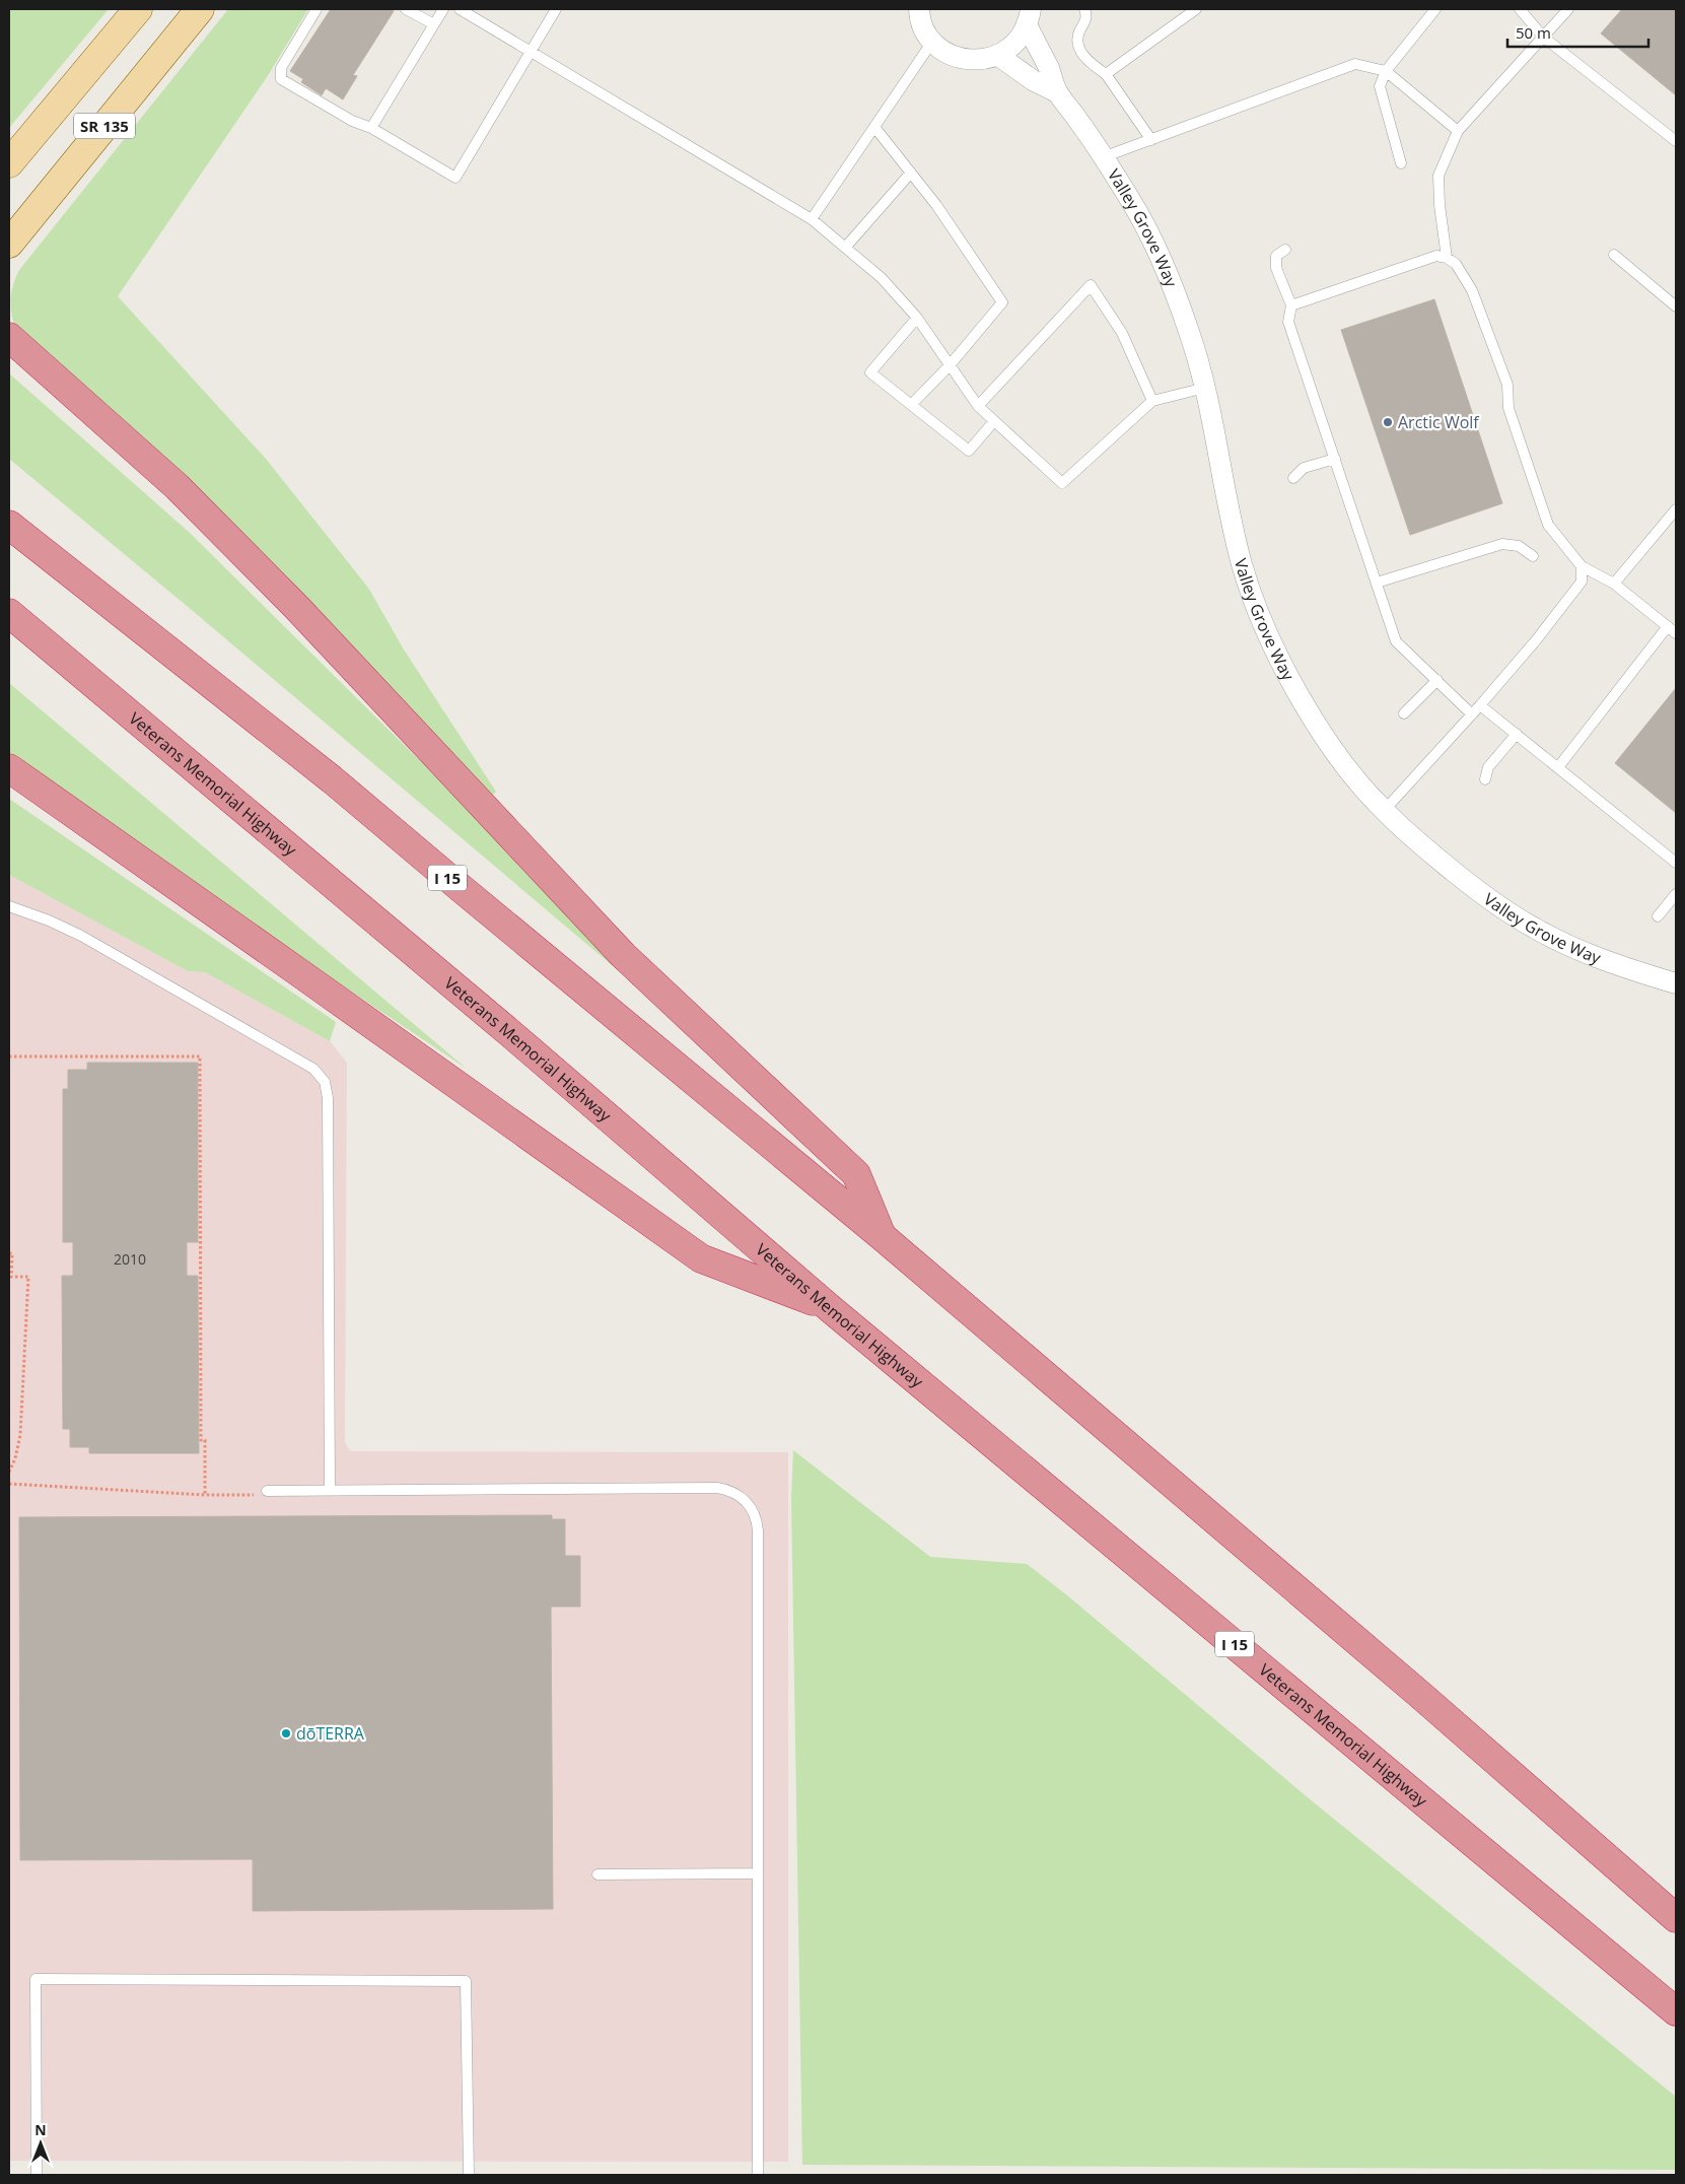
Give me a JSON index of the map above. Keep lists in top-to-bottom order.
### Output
{
  "streets": {
    "highway": ["Veterans Memorial Highway", "I 15"],
    "main road": ["SR 135"],
    "street": ["Valley Grove Way"]
  },
  "places": ["Arctic Wolf", "dōTERRA"],
  "house_numbers": ["2010"],
  "scale_bar": "50 m",
  "north": "top"
}
